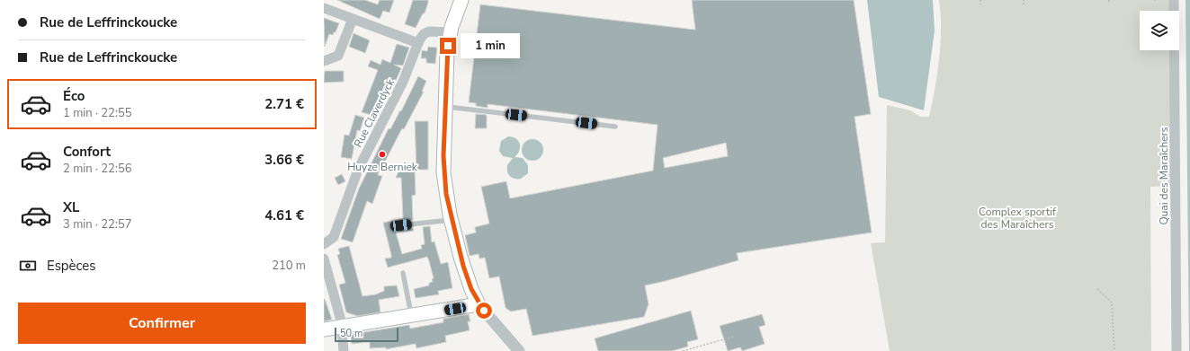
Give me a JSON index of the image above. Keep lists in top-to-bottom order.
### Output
{
  "streets": {
    "street": ["Rue Claverdyck", "Quai des Maraîchers"]
  },
  "parks": ["Complex sportif des Maraîchers"],
  "places": ["Huyze Berniek"],
  "scale_bar": "50 m",
  "page": {
    "banner": ["Rue de Leffrinckoucke", "Rue de Leffrinckoucke"],
    "bubble": "1 min",
    "list": [
      {
        "name": "Éco",
        "note": "1 min · 22:55",
        "value": "2.71 €"
      },
      {
        "name": "Confort",
        "note": "2 min · 22:56",
        "value": "3.66 €"
      },
      {
        "name": "XL",
        "note": "3 min · 22:57",
        "value": "4.61 €"
      }
    ],
    "pay": ["Espèces", "210 m"],
    "buttons": "Confirmer",
    "scale": "50 m"
  }
}
